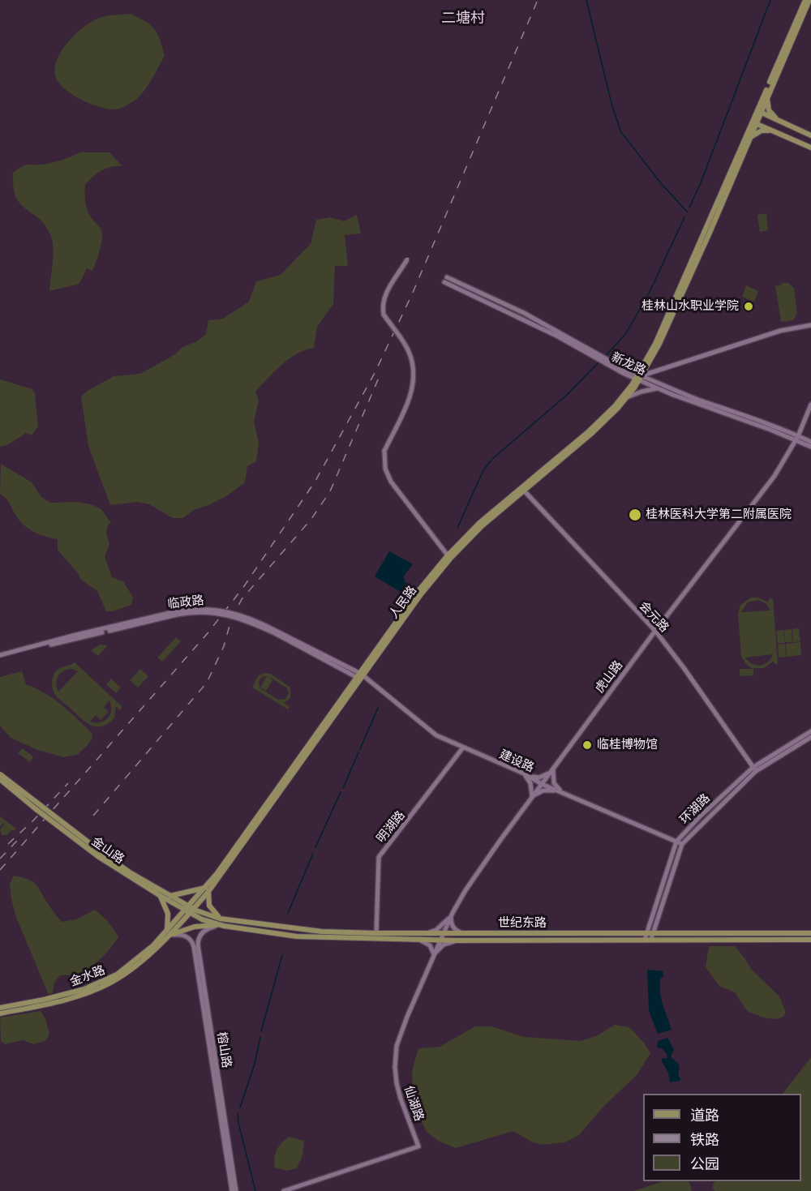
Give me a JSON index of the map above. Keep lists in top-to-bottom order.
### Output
{
  "streets": {
    "main road": [
      "人民路",
      "金山路",
      "世纪东路",
      "金水路"
    ],
    "street": [
      "新龙路",
      "临政路",
      "会元路",
      "虎山路",
      "建设路",
      "环湖路",
      "明湖路",
      "榕山路",
      "仙湖路"
    ]
  },
  "crossings": [
    ["新龙路", "人民路"],
    ["新龙路", "虎山路"],
    ["临政路", "人民路"],
    ["临政路", "建设路"],
    ["人民路", "会元路"],
    ["人民路", "建设路"],
    ["人民路", "金山路"],
    ["人民路", "世纪东路"],
    ["人民路", "金水路"],
    ["会元路", "虎山路"],
    ["会元路", "环湖路"],
    ["虎山路", "建设路"],
    ["虎山路", "世纪东路"],
    ["虎山路", "仙湖路"],
    ["建设路", "环湖路"],
    ["建设路", "明湖路"],
    ["环湖路", "世纪东路"],
    ["明湖路", "世纪东路"],
    ["金山路", "世纪东路"],
    ["金山路", "金水路"],
    ["金山路", "榕山路"],
    ["世纪东路", "金水路"],
    ["世纪东路", "榕山路"],
    ["世纪东路", "仙湖路"],
    ["金水路", "榕山路"]
  ],
  "districts": ["二塘村"],
  "places": ["桂林山水职业学院", "桂林医科大学第二附属医院", "临桂博物馆"],
  "legend": ["道路", "铁路", "公园"]
}
